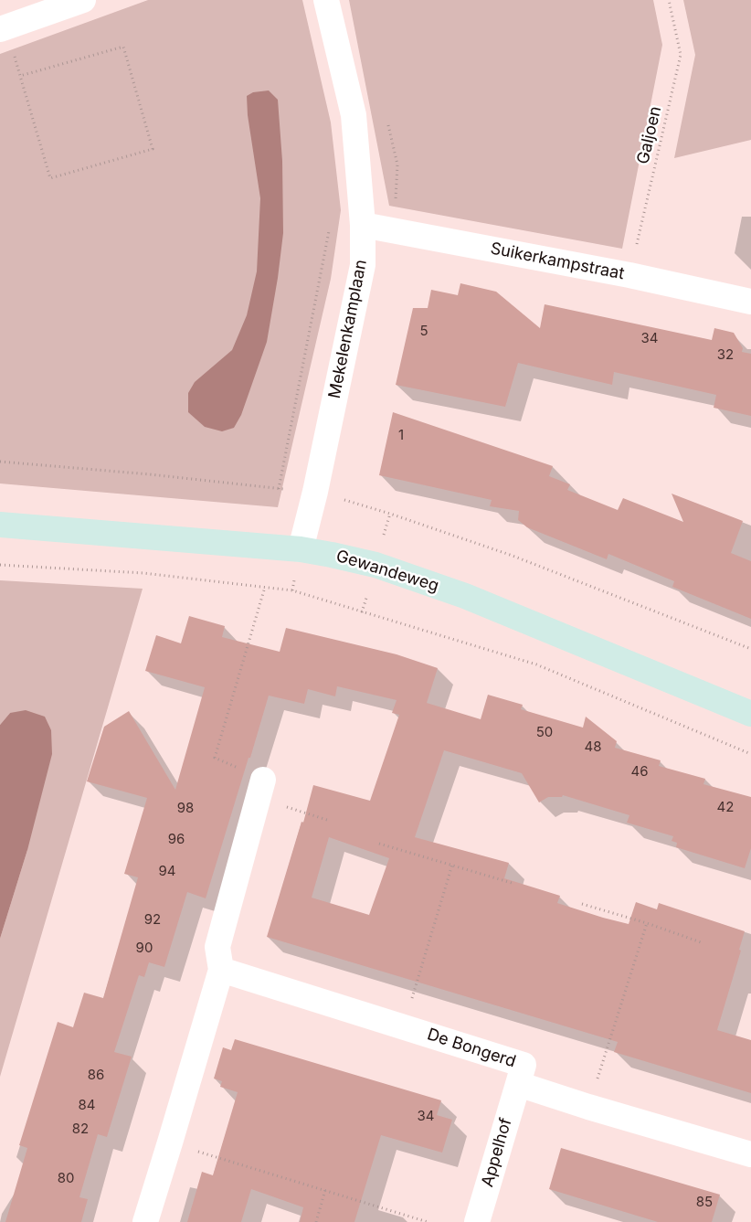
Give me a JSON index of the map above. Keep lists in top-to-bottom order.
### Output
{
  "streets": {
    "street": [
      "Suikerkampstraat",
      "Mekelenkamplaan",
      "Gewandeweg",
      "De Bongerd",
      "Appelhof"
    ],
    "path": ["Galjoen"]
  },
  "crossings": [
    ["Galjoen", "Suikerkampstraat"],
    ["Suikerkampstraat", "Mekelenkamplaan"],
    ["Mekelenkamplaan", "Gewandeweg"],
    ["De Bongerd", "Appelhof"]
  ],
  "house_numbers": [
    "5",
    "34",
    "32",
    "1",
    "50",
    "48",
    "46",
    "42",
    "98",
    "96",
    "94",
    "92",
    "90",
    "86",
    "84",
    "34",
    "82",
    "80",
    "85"
  ]
}
